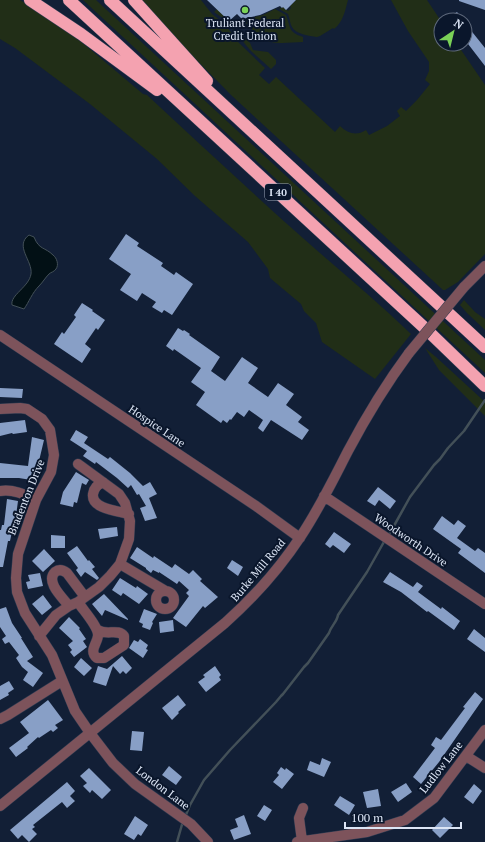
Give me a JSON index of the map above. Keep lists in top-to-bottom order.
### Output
{
  "streets": {
    "highway": ["I 40"],
    "street": [
      "Hospice Lane",
      "Bradenton Drive",
      "Woodworth Drive",
      "Burke Mill Road",
      "Ludlow Lane",
      "London Lane"
    ]
  },
  "crossings": [
    ["Hospice Lane", "Burke Mill Road"],
    ["Bradenton Drive", "Burke Mill Road"],
    ["Bradenton Drive", "London Lane"],
    ["Woodworth Drive", "Burke Mill Road"],
    ["Burke Mill Road", "London Lane"]
  ],
  "places": ["Truliant Federal Credit Union"],
  "scale_bar": "100 m",
  "north": "top right"
}
